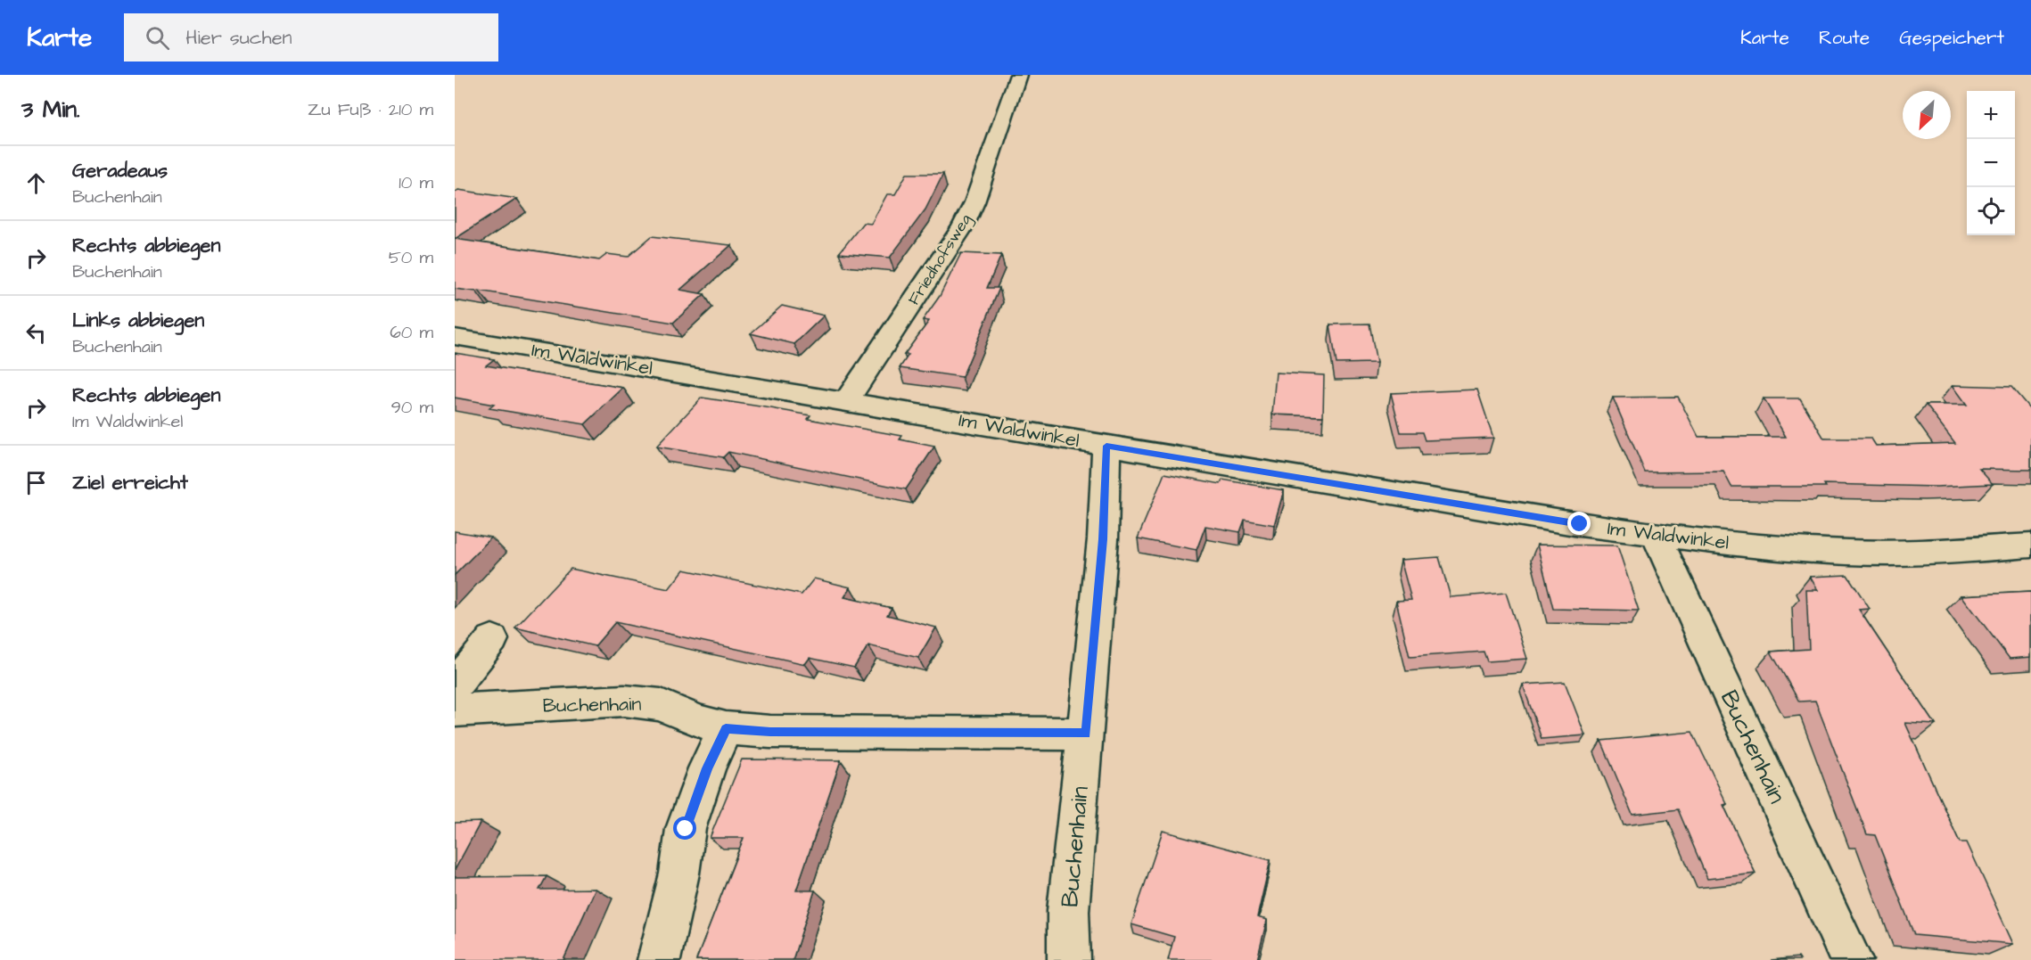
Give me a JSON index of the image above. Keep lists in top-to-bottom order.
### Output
{
  "streets": {
    "street": ["Friedhofsweg", "Im Waldwinkel", "Buchenhain"]
  },
  "crossings": [
    ["Friedhofsweg", "Im Waldwinkel"],
    ["Im Waldwinkel", "Buchenhain"]
  ],
  "north": "bottom left",
  "page": {
    "header": "Karte",
    "search": "Hier suchen",
    "nav": ["Karte", "Route", "Gespeichert"],
    "heading": ["3 Min.", "Zu Fuß · 210 m"],
    "map_buttons": ["+", "−"],
    "list": [
      ["Geradeaus", "Buchenhain", "10 m"],
      ["Rechts abbiegen", "Buchenhain", "50 m"],
      ["Links abbiegen", "Buchenhain", "60 m"],
      ["Rechts abbiegen", "Im Waldwinkel", "90 m"],
      "Ziel erreicht"
    ]
  }
}
